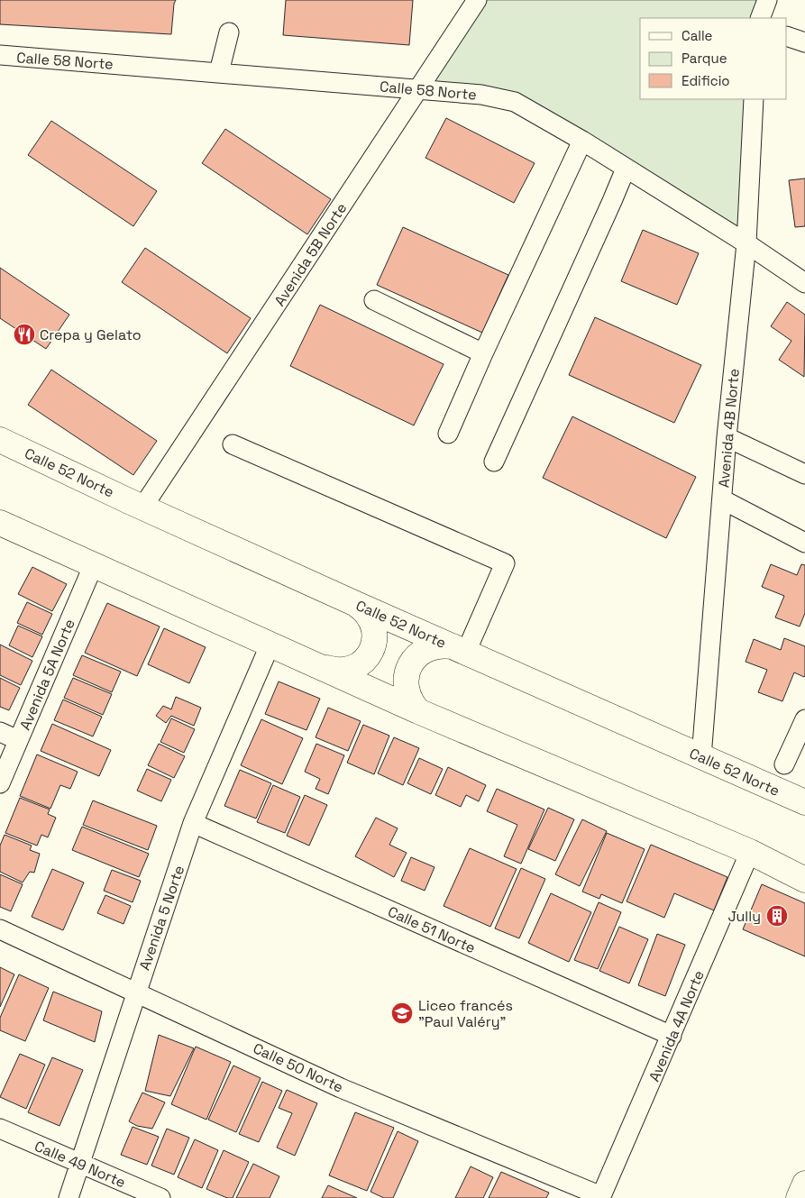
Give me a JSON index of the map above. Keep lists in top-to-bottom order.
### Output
{
  "streets": {
    "main road": ["Calle 52 Norte"],
    "street": [
      "Calle 58 Norte",
      "Avenida 5B Norte",
      "Avenida 4B Norte",
      "Avenida 5A Norte",
      "Avenida 5 Norte",
      "Calle 51 Norte",
      "Avenida 4A Norte",
      "Calle 50 Norte",
      "Calle 49 Norte"
    ]
  },
  "crossings": [
    ["Calle 58 Norte", "Avenida 5B Norte"],
    ["Calle 58 Norte", "Avenida 4B Norte"],
    ["Avenida 5B Norte", "Calle 52 Norte"],
    ["Avenida 4B Norte", "Calle 52 Norte"],
    ["Avenida 5 Norte", "Calle 51 Norte"],
    ["Avenida 5 Norte", "Calle 50 Norte"],
    ["Avenida 5 Norte", "Calle 49 Norte"],
    ["Calle 51 Norte", "Avenida 4A Norte"],
    ["Avenida 4A Norte", "Calle 50 Norte"]
  ],
  "places": {
    "restaurant": ["Crepa y Gelato"],
    "building": ["Jully"],
    "school or university": ["Liceo francés \"Paul Valéry\""]
  },
  "legend": ["Calle", "Parque", "Edificio"]
}
